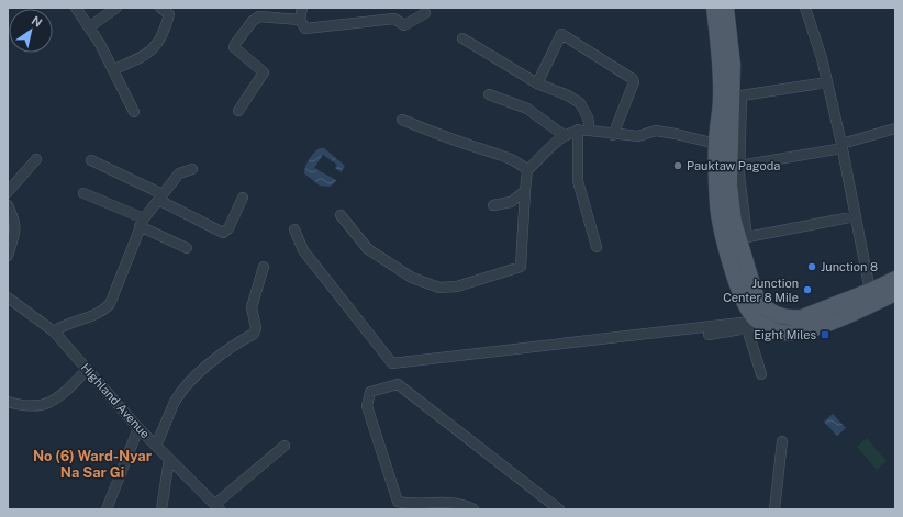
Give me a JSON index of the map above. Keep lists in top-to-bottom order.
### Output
{
  "streets": {
    "street": ["Highland Avenue"]
  },
  "districts": ["No (6) Ward-Nyar Na Sar Gi"],
  "places": {
    "other": ["Pauktaw Pagoda", "Junction 8", "Junction Center 8 Mile"],
    "transit": ["Eight Miles"]
  },
  "north": "top right"
}
